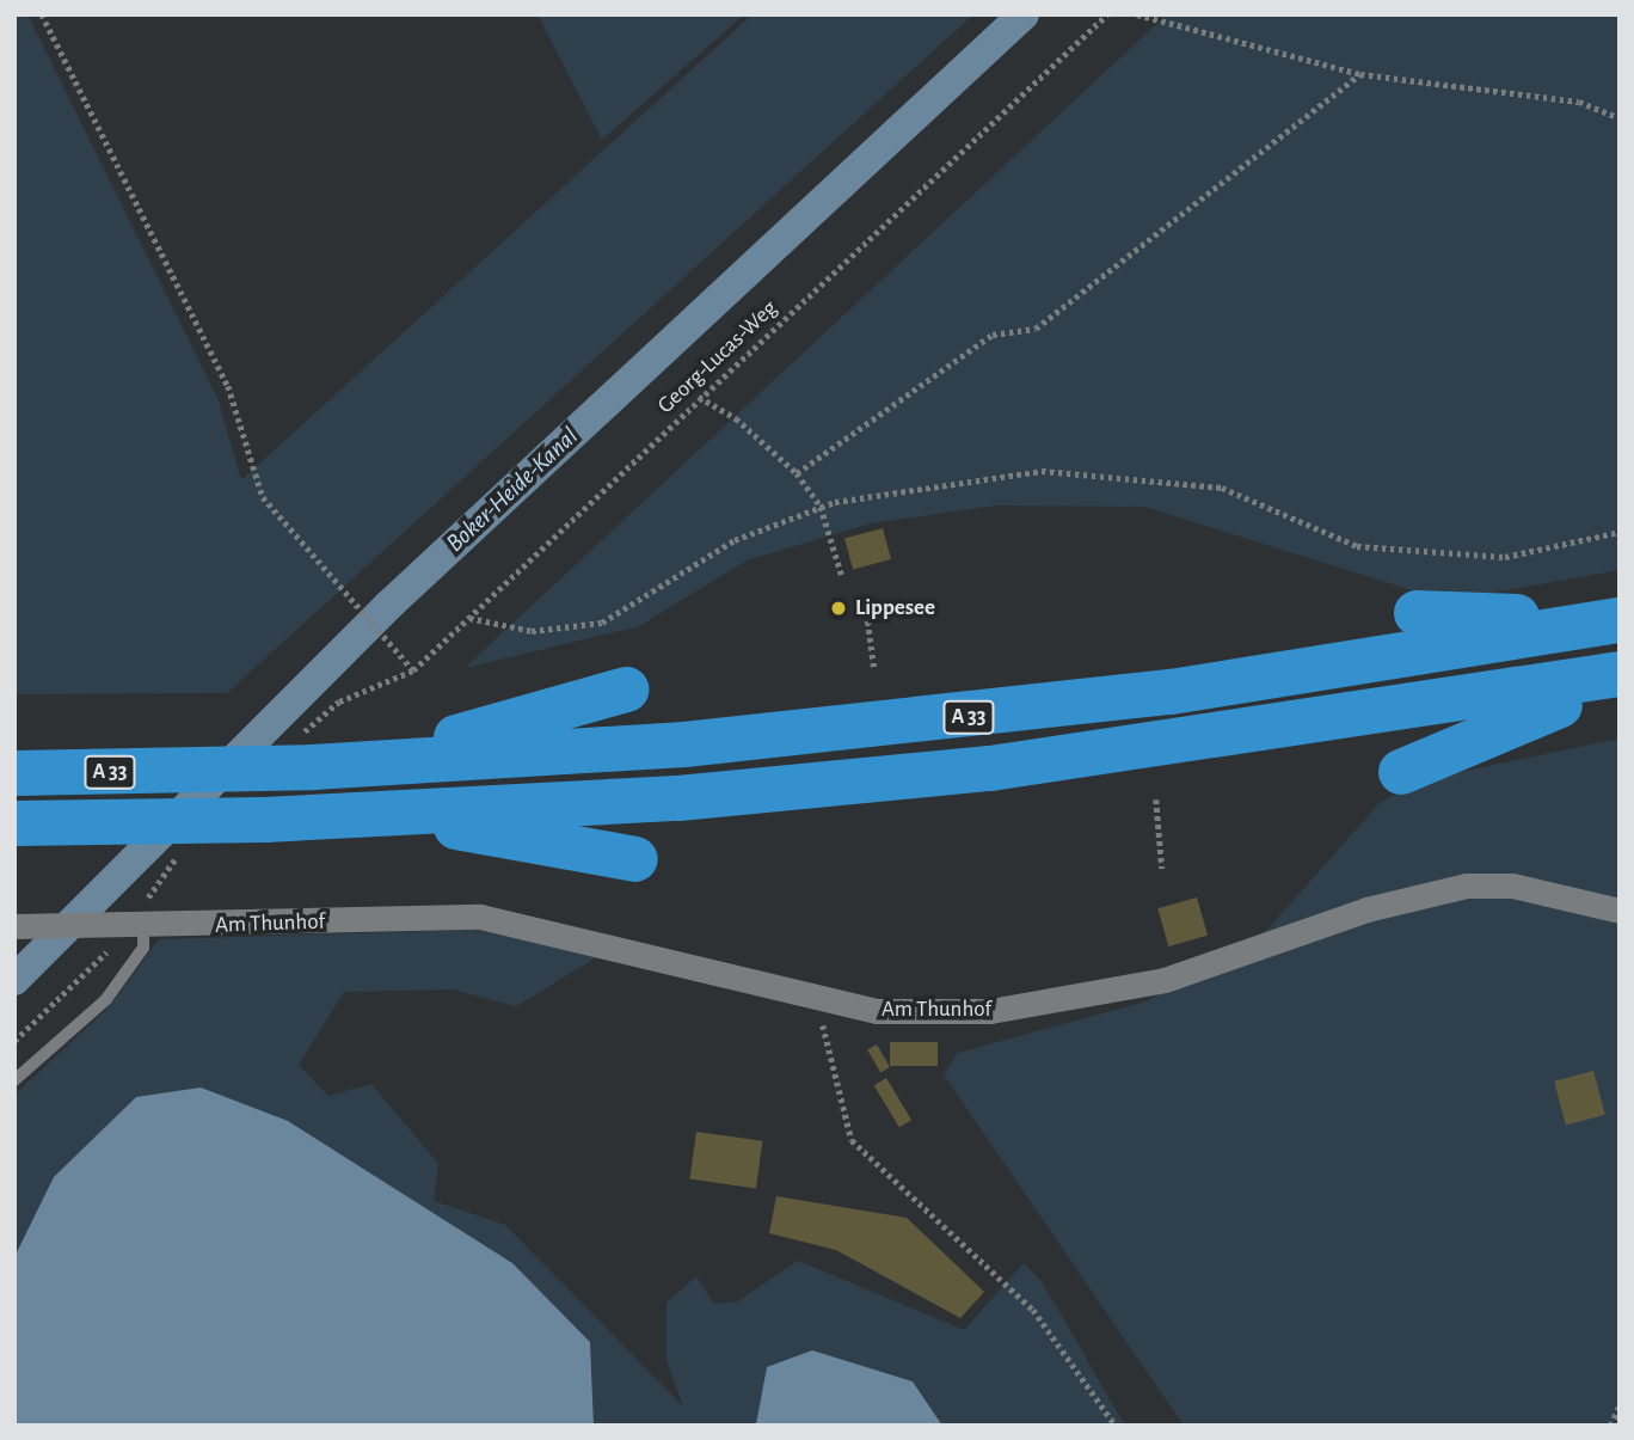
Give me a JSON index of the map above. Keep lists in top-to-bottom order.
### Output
{
  "streets": {
    "highway": ["A 33"],
    "street": ["Am Thunhof"],
    "path": ["Georg-Lucas-Weg"]
  },
  "water": ["Boker-Heide-Kanal"],
  "places": ["Lippesee"]
}
